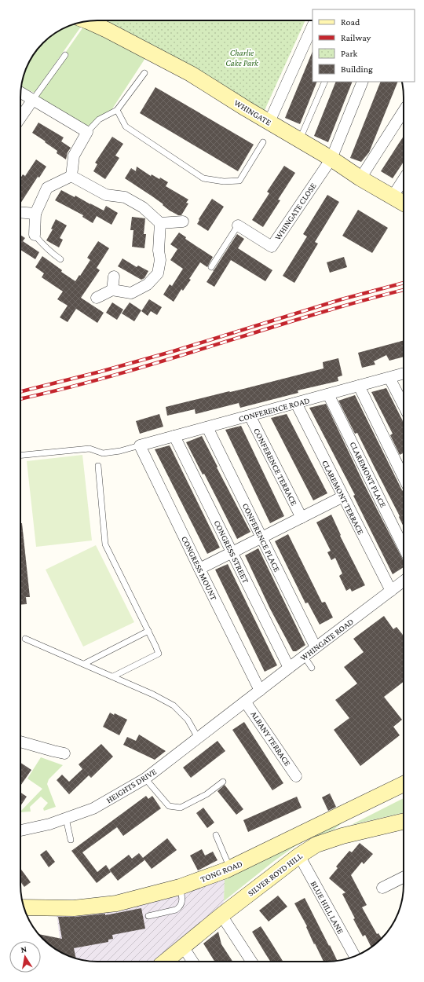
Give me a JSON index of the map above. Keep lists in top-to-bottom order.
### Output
{
  "streets": {
    "street": [
      "WHINGATE",
      "WHINGATE CLOSE",
      "CONFERENCE ROAD",
      "CONFERENCE TERRACE",
      "CLAREMONT PLACE",
      "CLAREMONT TERRACE",
      "CONFERENCE PLACE",
      "CONGRESS STREET",
      "CONGRESS MOUNT",
      "WHINGATE ROAD",
      "ALBANY TERRACE",
      "HEIGHTS DRIVE",
      "TONG ROAD",
      "SILVER ROYD HILL",
      "BLUE HILL LANE"
    ]
  },
  "crossings": [
    ["WHINGATE", "WHINGATE CLOSE"],
    ["CONFERENCE ROAD", "CONFERENCE TERRACE"],
    ["CONFERENCE ROAD", "CLAREMONT PLACE"],
    ["CONFERENCE ROAD", "CLAREMONT TERRACE"],
    ["CONFERENCE ROAD", "CONFERENCE PLACE"],
    ["CONFERENCE ROAD", "CONGRESS STREET"],
    ["CONFERENCE ROAD", "CONGRESS MOUNT"],
    ["CLAREMONT TERRACE", "WHINGATE ROAD"],
    ["CONFERENCE PLACE", "WHINGATE ROAD"],
    ["CONGRESS STREET", "WHINGATE ROAD"],
    ["CONGRESS MOUNT", "WHINGATE ROAD"],
    ["WHINGATE ROAD", "ALBANY TERRACE"],
    ["WHINGATE ROAD", "HEIGHTS DRIVE"],
    ["ALBANY TERRACE", "HEIGHTS DRIVE"],
    ["SILVER ROYD HILL", "BLUE HILL LANE"]
  ],
  "parks": ["Charlie Cake Park"],
  "legend": [
    "Road",
    "Railway",
    "Park",
    "Building"
  ],
  "north": "top"
}
